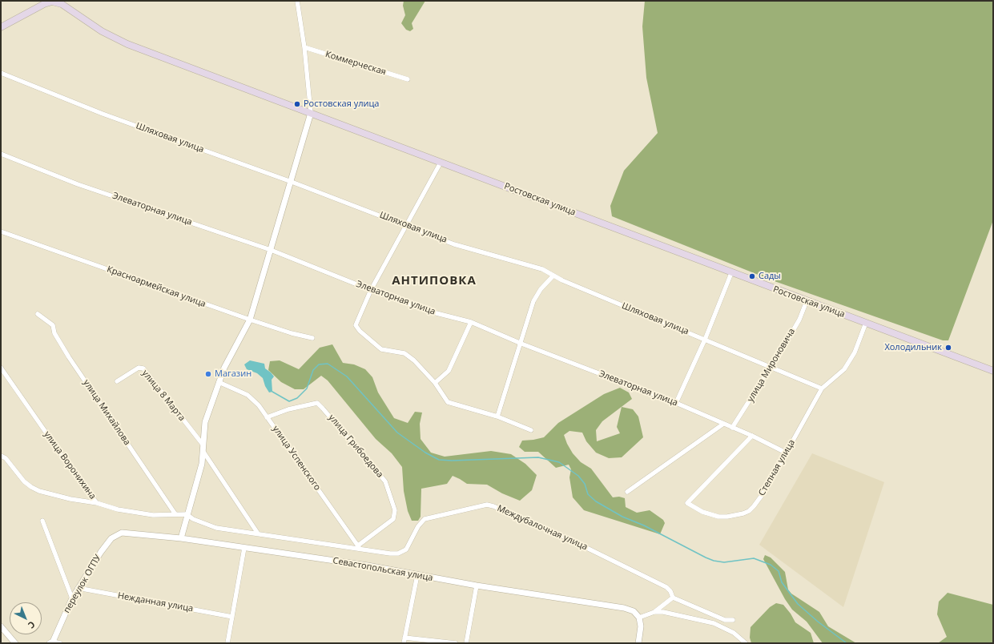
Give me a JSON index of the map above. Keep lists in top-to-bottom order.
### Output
{
  "streets": {
    "main road": ["Ростовская улица"],
    "street": [
      "Коммерческая",
      "Шляховая улица",
      "Элеваторная улица",
      "Красноармейская улица",
      "улица Мироновича",
      "улица 8 Марта",
      "улица Михайлова",
      "улица Грибоедова",
      "улица Успенского",
      "улица Воронихина",
      "Степная улица",
      "Междубалочная улица",
      "Севастопольская улица",
      "переулок ОГПУ",
      "Нежданная улица"
    ]
  },
  "crossings": [
    ["Шляховая улица", "улица Мироновича"],
    ["Шляховая улица", "Степная улица"],
    ["Ростовская улица", "улица Мироновича"],
    ["Ростовская улица", "Степная улица"],
    ["Элеваторная улица", "улица Мироновича"],
    ["Элеваторная улица", "Степная улица"],
    ["улица Михайлова", "улица Воронихина"],
    ["улица Грибоедова", "улица Успенского"],
    ["улица Успенского", "Междубалочная улица"],
    ["Севастопольская улица", "переулок ОГПУ"],
    ["переулок ОГПУ", "Нежданная улица"]
  ],
  "districts": ["АНТИПОВКА"],
  "places": [
    "Ростовская улица",
    "Сады",
    "Холодильник",
    "Магазин"
  ],
  "north": "bottom right"
}
